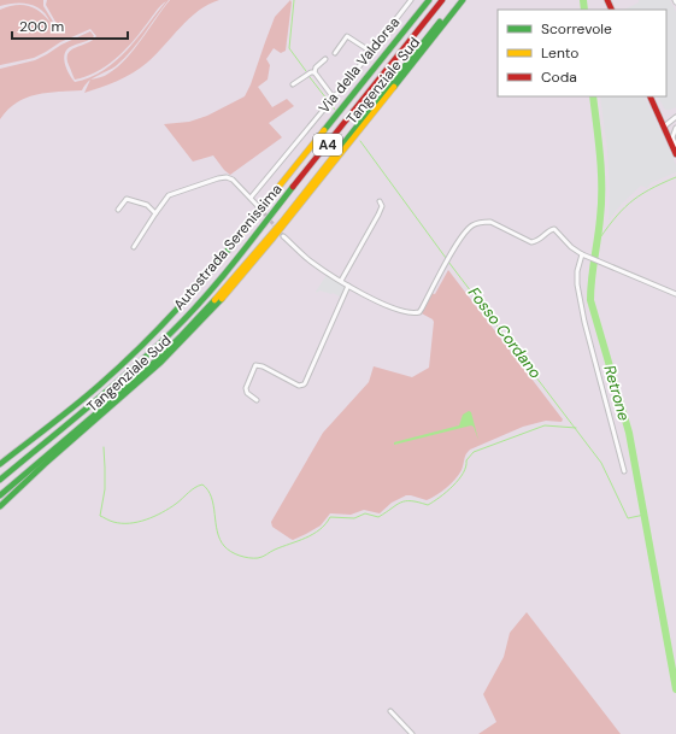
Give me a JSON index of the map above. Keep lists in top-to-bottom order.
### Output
{
  "streets": {
    "main road": ["Tangenziale Sud", "A4", "Autostrada Serenissima"],
    "street": ["Via della Valdorsa"]
  },
  "water": ["Fosso Cordano", "Retrone"],
  "legend": ["Scorrevole", "Lento", "Coda"],
  "scale_bar": "200 m"
}
